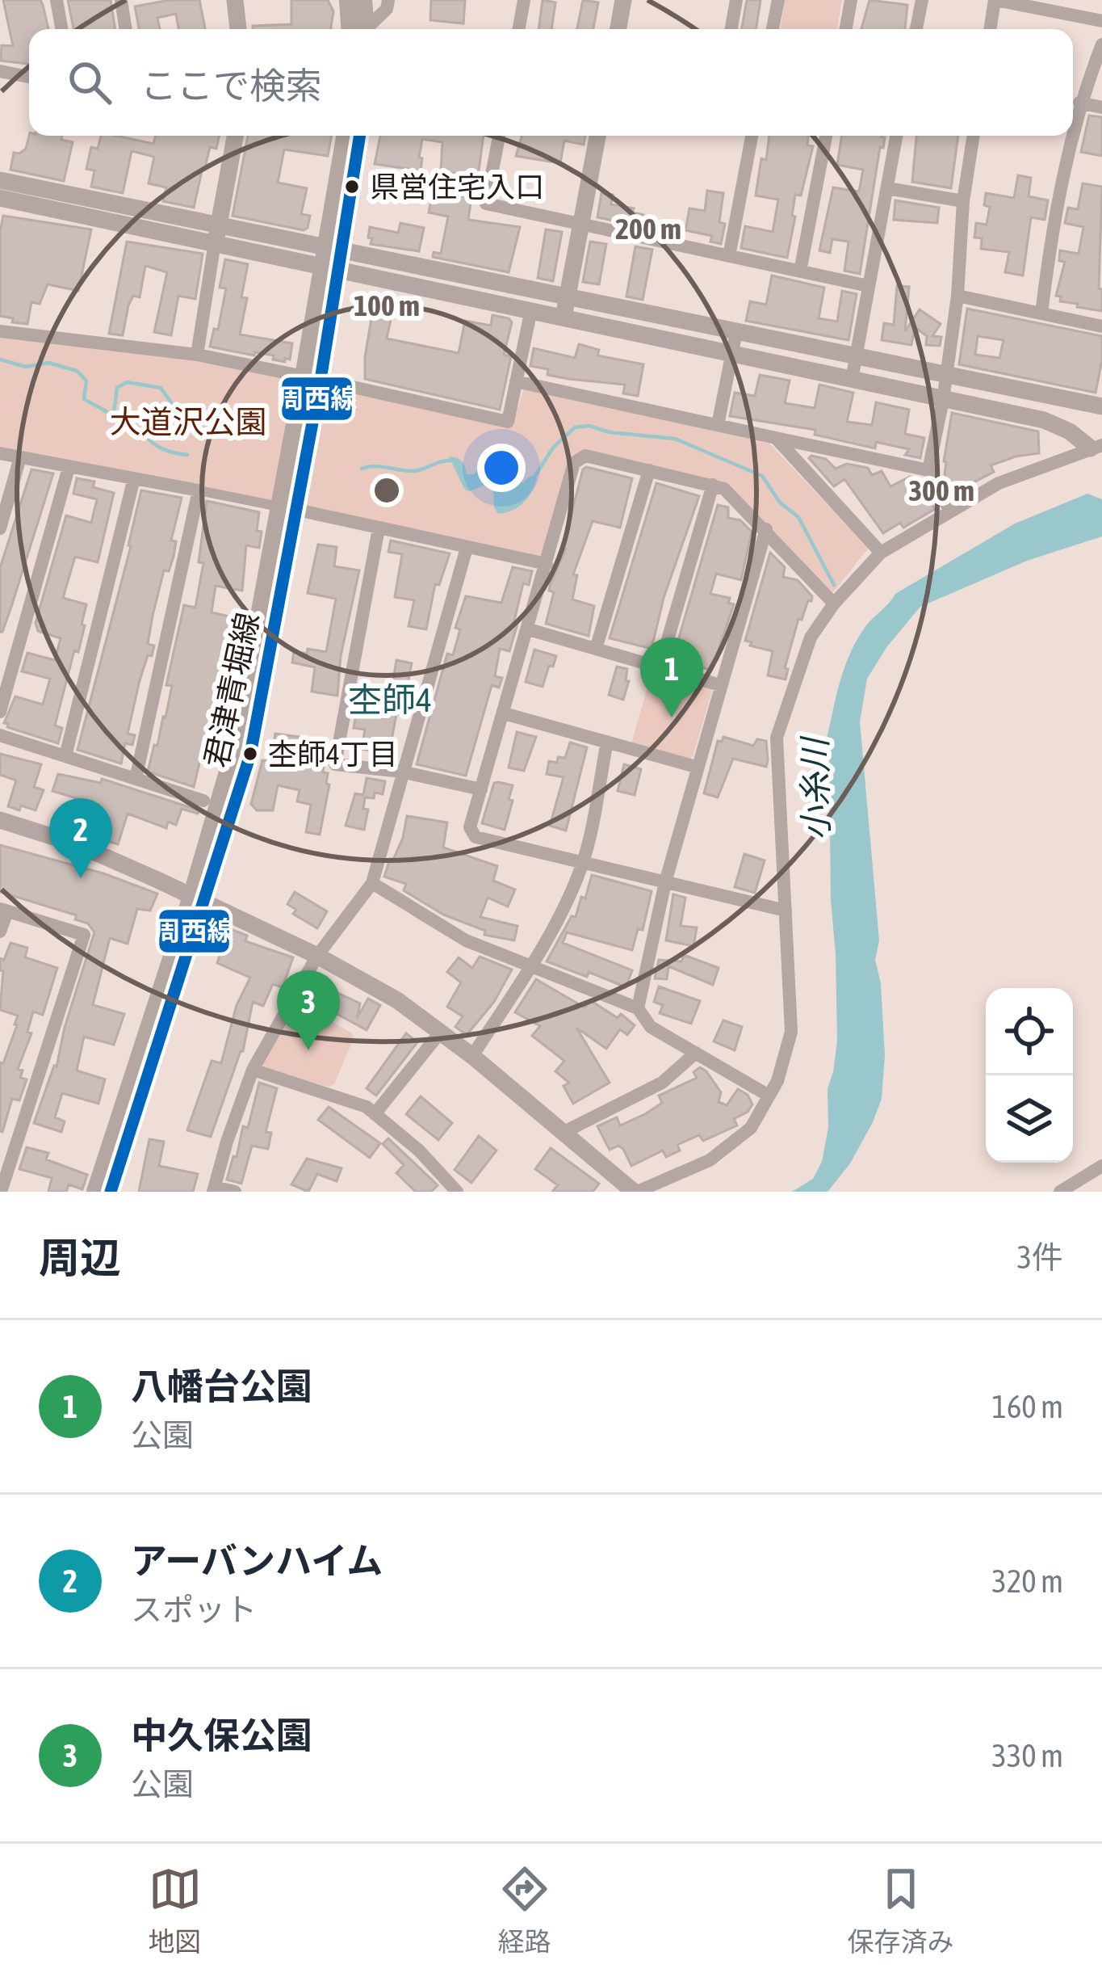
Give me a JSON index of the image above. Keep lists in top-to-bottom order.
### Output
{
  "streets": {
    "main road": ["君津青堀線"]
  },
  "districts": ["杢師4"],
  "water": ["小糸川"],
  "parks": ["大道沢公園"],
  "places": ["県営住宅入口", "杢師4丁目"],
  "lines": ["transit line 周西線"],
  "page": {
    "search": "ここで検索",
    "pins": ["1", "2", "3"],
    "heading": ["周辺", "3件"],
    "list": [
      {
        "mark": "1",
        "name": "八幡台公園",
        "note": "公園",
        "value": "160 m"
      },
      {
        "mark": "2",
        "name": "アーバンハイム",
        "note": "スポット",
        "value": "320 m"
      },
      {
        "mark": "3",
        "name": "中久保公園",
        "note": "公園",
        "value": "330 m"
      }
    ],
    "nav": ["地図", "経路", "保存済み"]
  },
  "rings": ["200 m", "100 m", "300 m"]
}
